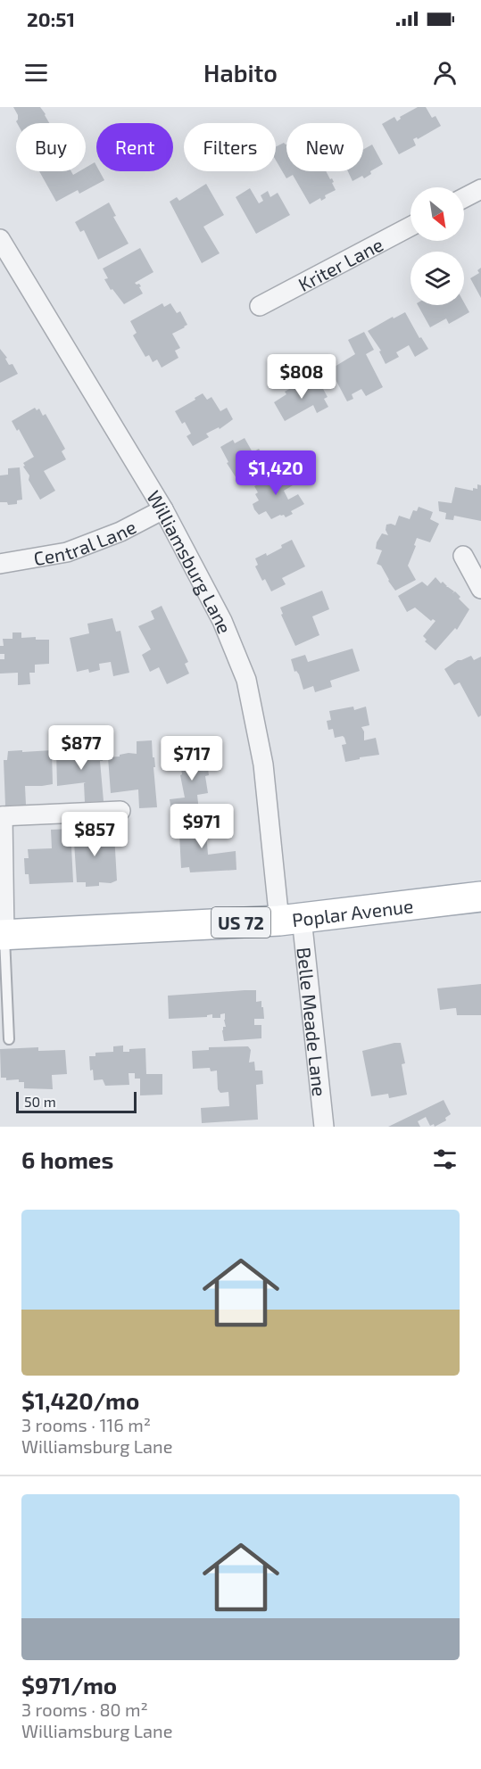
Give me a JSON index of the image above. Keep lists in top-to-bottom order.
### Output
{
  "streets": {
    "main road": ["Poplar Avenue", "US 72"],
    "street": [
      "Kriter Lane",
      "Central Lane",
      "Williamsburg Lane",
      "Belle Meade Lane"
    ]
  },
  "crossings": [
    ["Central Lane", "Williamsburg Lane"],
    ["Williamsburg Lane", "Poplar Avenue"],
    ["Williamsburg Lane", "Belle Meade Lane"],
    ["Poplar Avenue", "Belle Meade Lane"]
  ],
  "scale_bar": "50 m",
  "north": "bottom right",
  "page": {
    "status": "20:51",
    "header": "Habito",
    "chip": [
      "Buy",
      "Rent",
      "Filters",
      "New"
    ],
    "price": [
      "$808",
      "$1,420",
      "$877",
      "$717",
      "$971",
      "$857"
    ],
    "scale": "50 m",
    "heading": "6 homes",
    "list": [
      {
        "name": "$1,420/mo",
        "note": "3 rooms · 116 m² · Williamsburg Lane"
      },
      {
        "name": "$971/mo",
        "note": "3 rooms · 80 m² · Williamsburg Lane"
      }
    ]
  }
}
